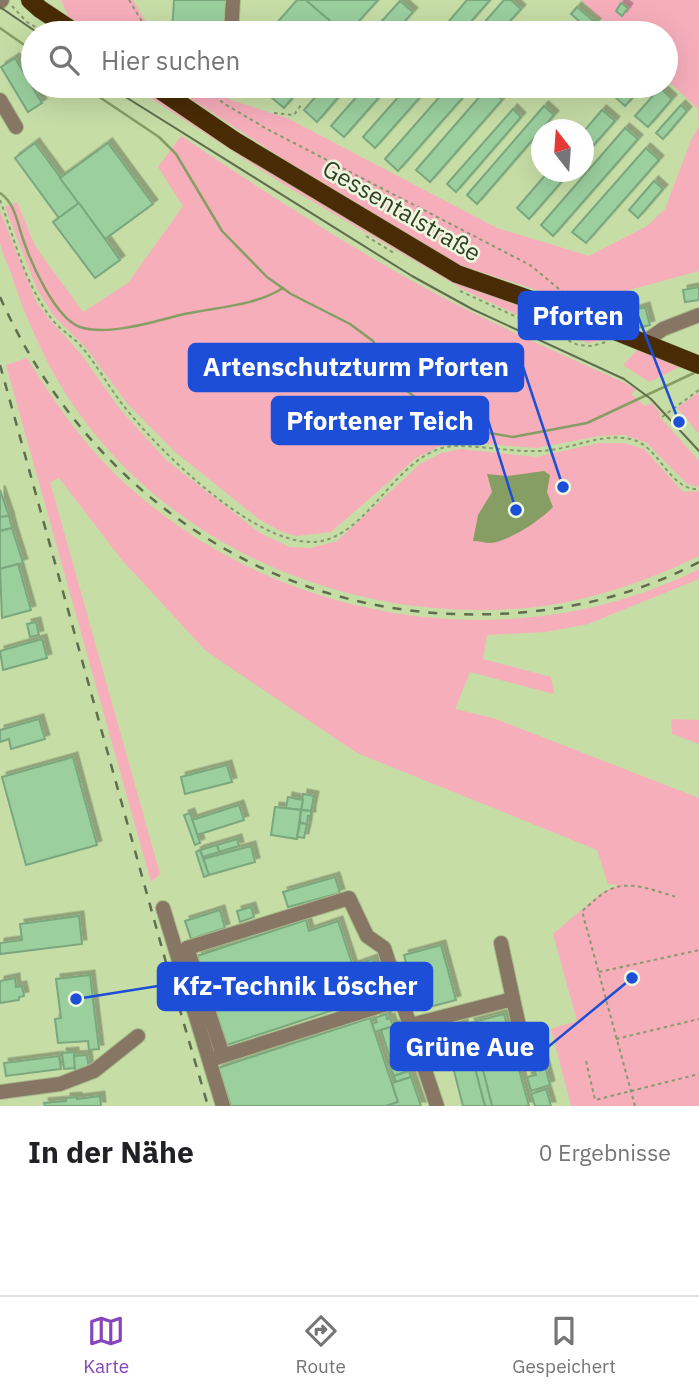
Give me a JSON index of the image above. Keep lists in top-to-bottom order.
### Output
{
  "streets": {
    "main road": ["Gessentalstraße"]
  },
  "places": [
    "Pforten",
    "Artenschutzturm Pforten",
    "Pfortener Teich",
    "Grüne Aue",
    "Kfz-Technik Löscher"
  ],
  "north": "top",
  "page": {
    "search": "Hier suchen",
    "heading": ["In der Nähe", "0 Ergebnisse"],
    "nav": ["Karte", "Route", "Gespeichert"]
  }
}
